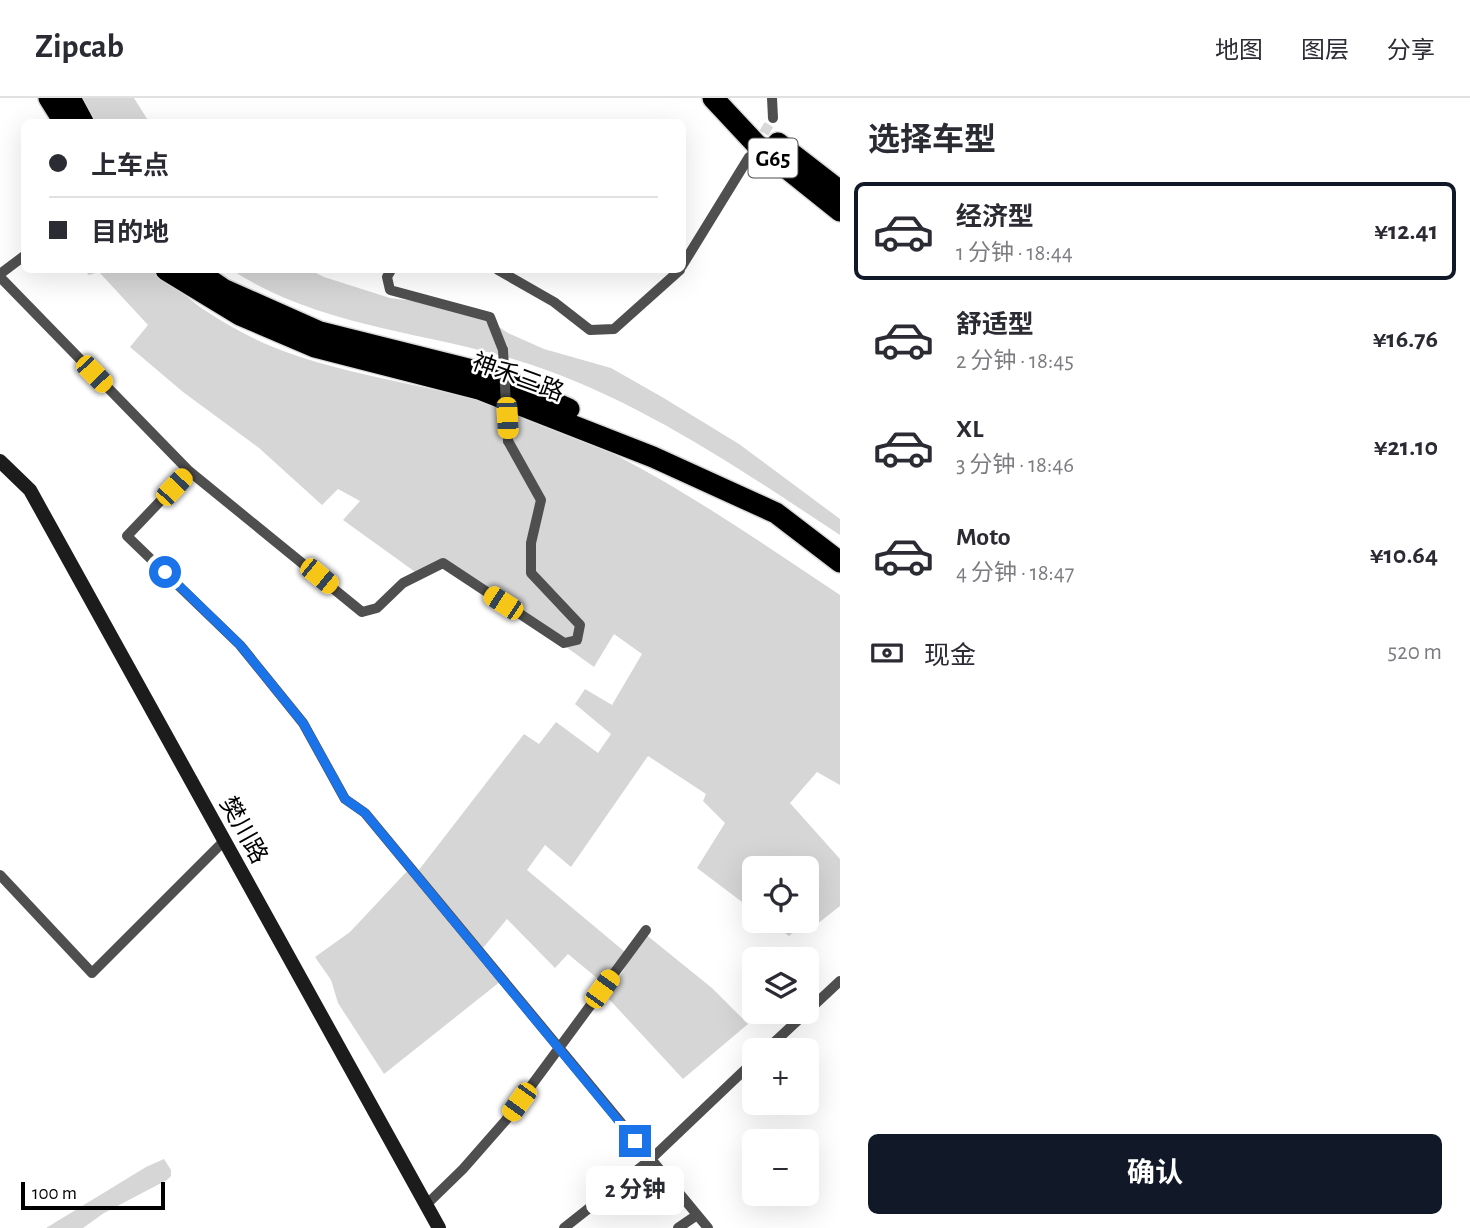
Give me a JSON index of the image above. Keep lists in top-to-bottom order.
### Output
{
  "streets": {
    "highway": ["G65", "神禾三路"],
    "main road": ["樊川路"]
  },
  "scale_bar": "100 m",
  "page": {
    "header": "Zipcab",
    "nav": ["地图", "图层", "分享"],
    "heading": "选择车型",
    "banner": ["上车点", "目的地"],
    "list": [
      {
        "name": "经济型",
        "note": "1 分钟 · 18:44",
        "value": "¥12.41"
      },
      {
        "name": "舒适型",
        "note": "2 分钟 · 18:45",
        "value": "¥16.76"
      },
      {
        "name": "XL",
        "note": "3 分钟 · 18:46",
        "value": "¥21.10"
      },
      {
        "name": "Moto",
        "note": "4 分钟 · 18:47",
        "value": "¥10.64"
      }
    ],
    "pay": ["现金", "520 m"],
    "map_buttons": ["+", "−"],
    "buttons": "确认",
    "bubble": "2 分钟",
    "scale": "100 m"
  }
}
